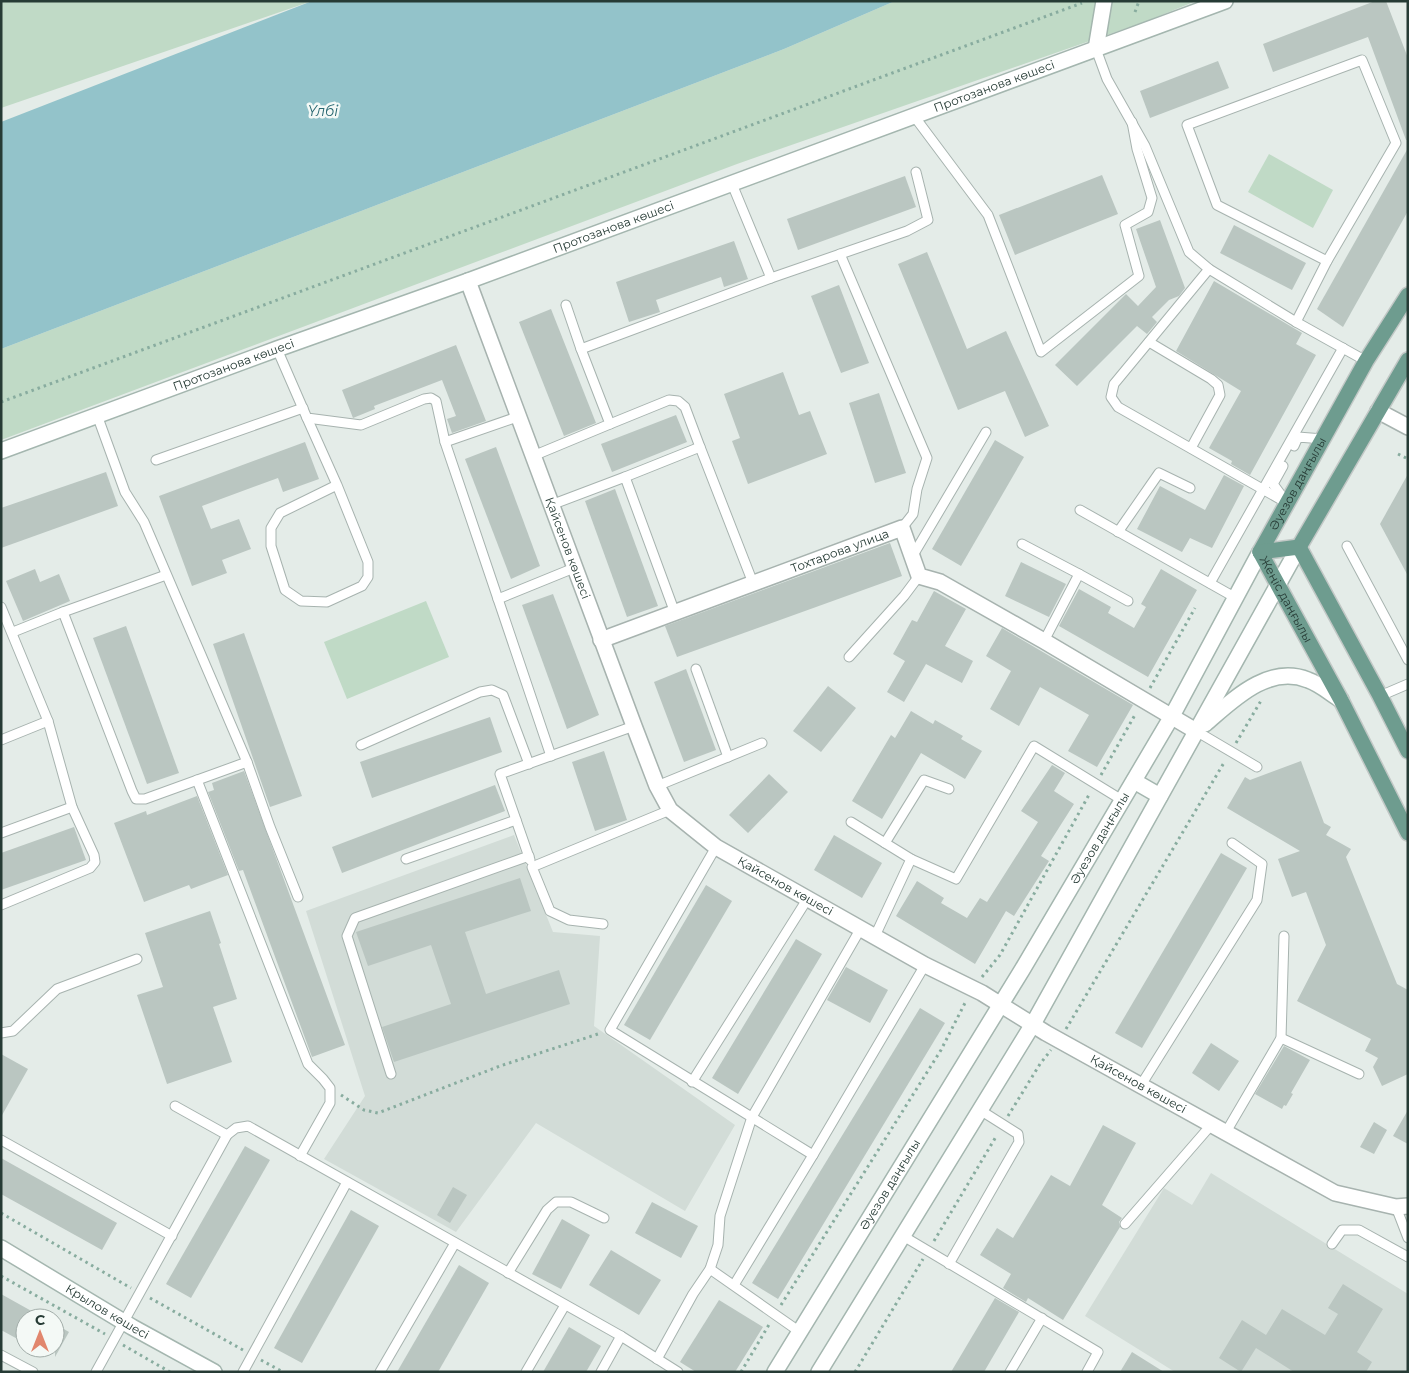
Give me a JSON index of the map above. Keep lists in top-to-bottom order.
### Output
{
  "streets": {
    "main road": [
      "Протозанова көшесі",
      "Әуезов даңғылы",
      "Қайсенов көшесі",
      "Тохтарова улица",
      "Жеңіс даңғылы",
      "Крылов көшесі"
    ]
  },
  "crossings": [
    ["Протозанова көшесі", "Қайсенов көшесі"],
    ["Әуезов даңғылы", "Қайсенов көшесі"],
    ["Әуезов даңғылы", "Жеңіс даңғылы"],
    ["Қайсенов көшесі", "Тохтарова улица"]
  ],
  "water": ["Үлбі"],
  "north": "top"
}
